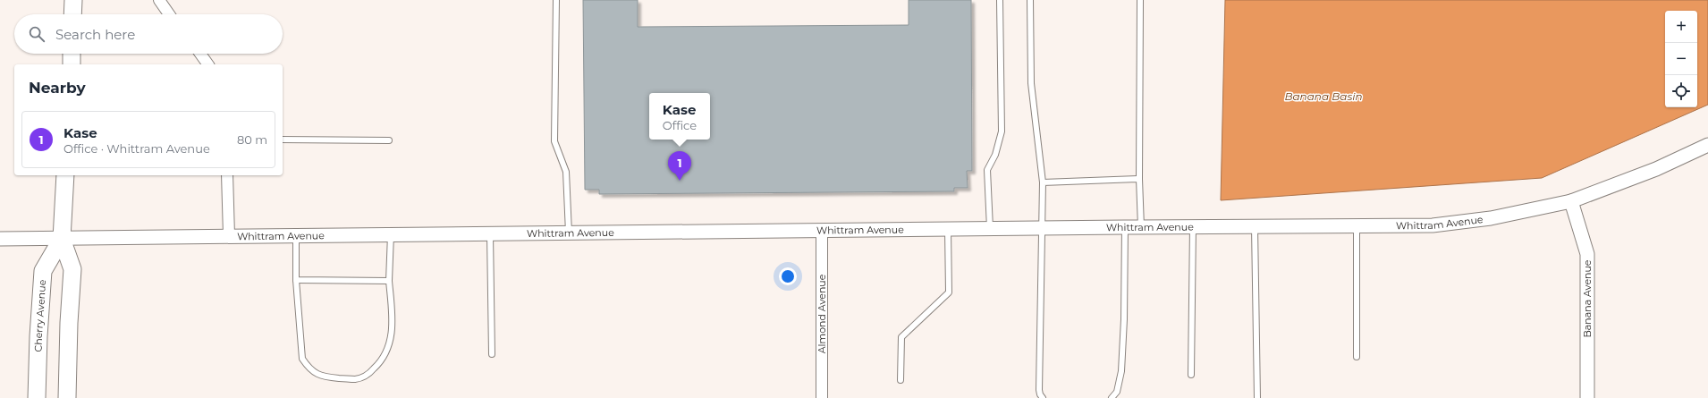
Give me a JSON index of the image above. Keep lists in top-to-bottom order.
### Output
{
  "streets": {
    "main road": ["Cherry Avenue"],
    "street": ["Whittram Avenue", "Banana Avenue", "Almond Avenue"]
  },
  "crossings": [
    ["Whittram Avenue", "Banana Avenue"],
    ["Whittram Avenue", "Almond Avenue"],
    ["Whittram Avenue", "Cherry Avenue"]
  ],
  "water": ["Banana Basin"],
  "page": {
    "map_buttons": ["+", "−"],
    "search": "Search here",
    "heading": "Nearby",
    "popup": ["Kase", "Office"],
    "list": [
      {
        "mark": "1",
        "name": "Kase",
        "note": "Office · Whittram Avenue",
        "value": "80 m"
      }
    ],
    "pins": "1"
  }
}
